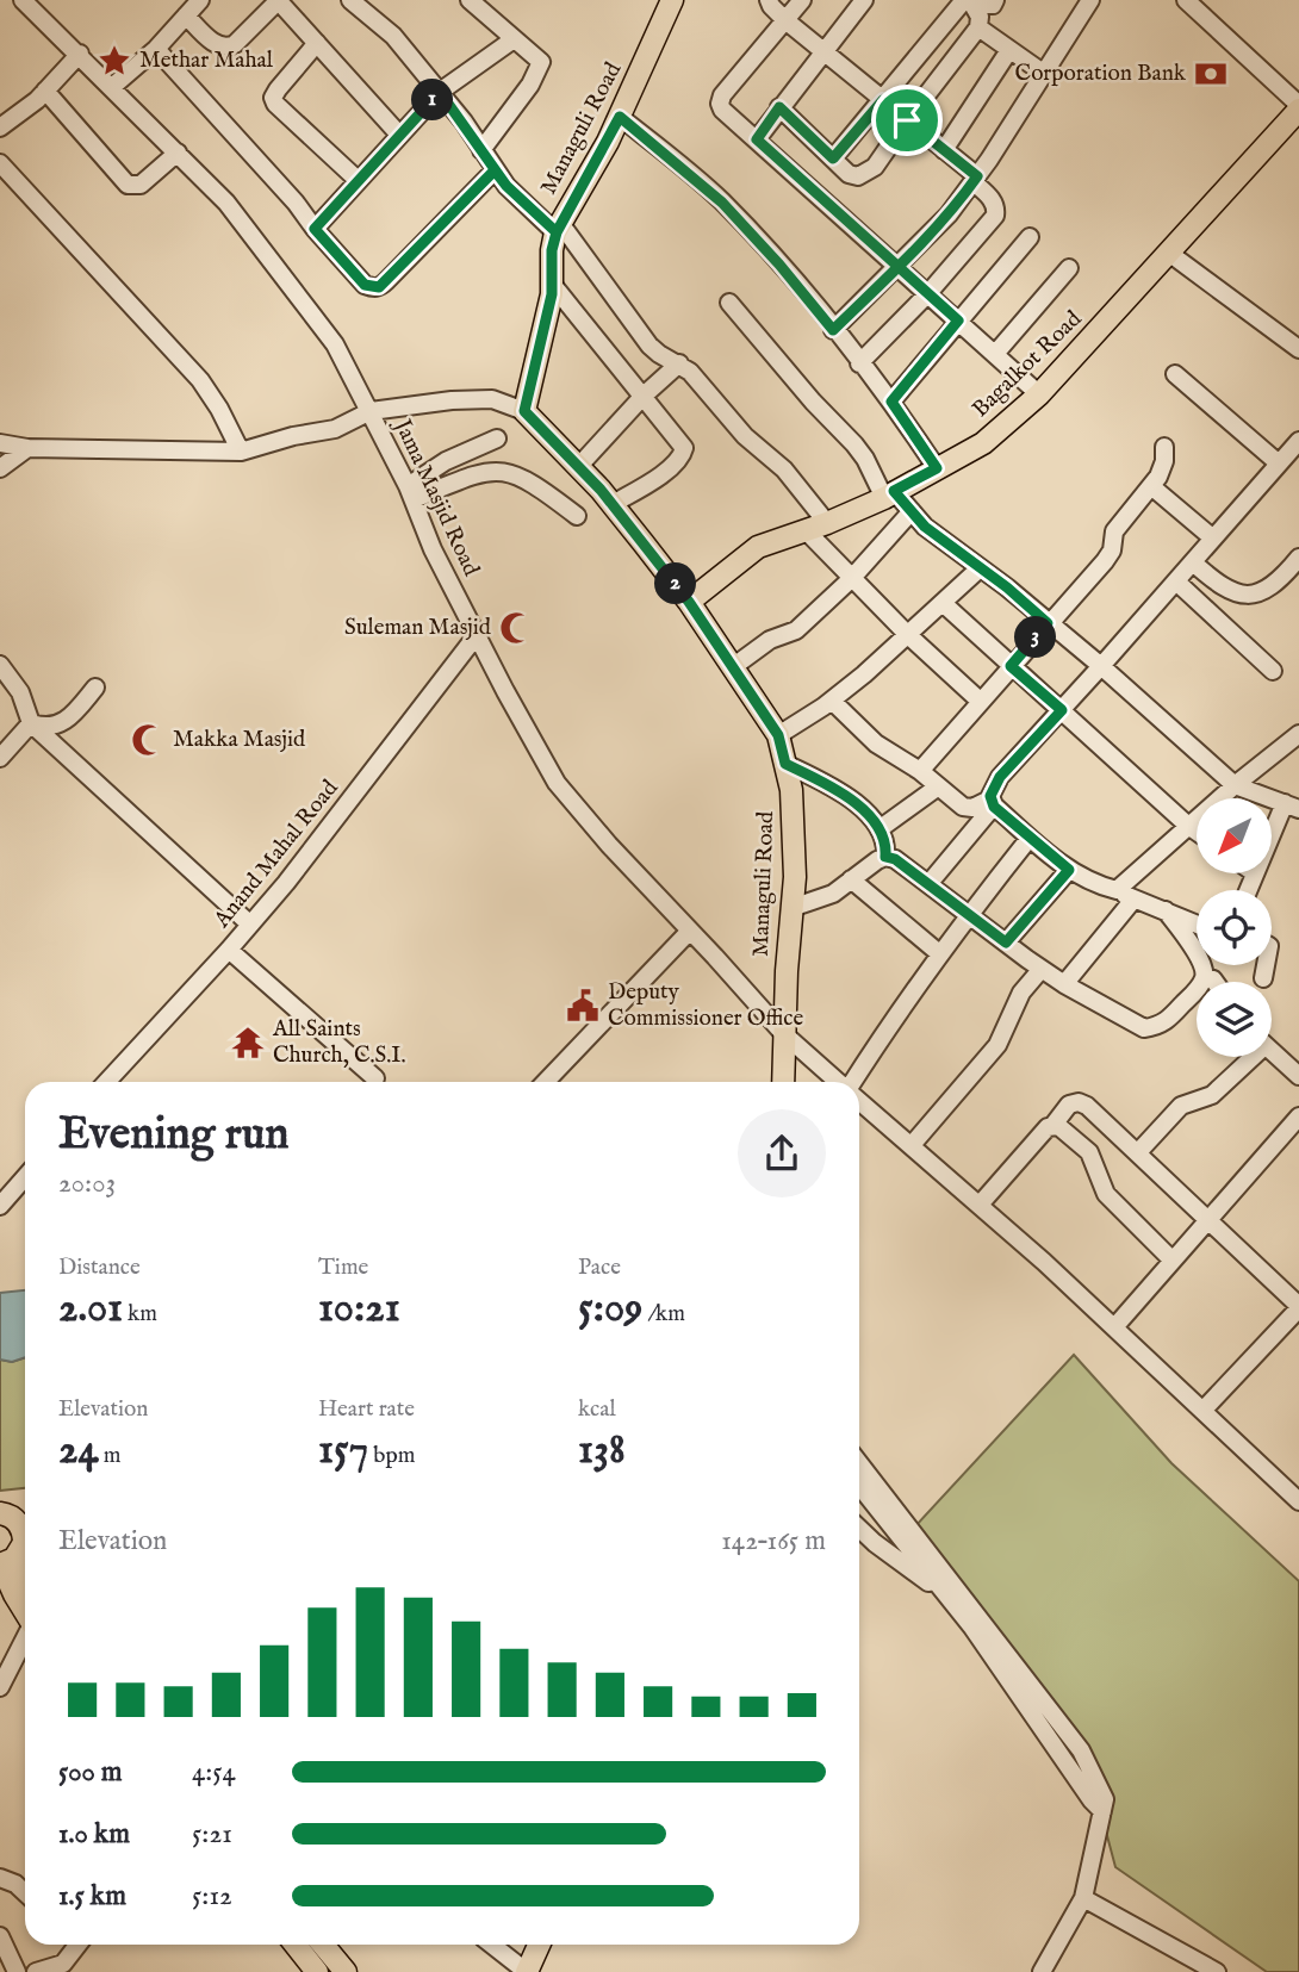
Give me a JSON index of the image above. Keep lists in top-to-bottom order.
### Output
{
  "streets": {
    "main road": ["Managuli Road", "Bagalkot Road"],
    "street": ["Jama Masjid Road", "Anand Mahal Road"]
  },
  "crossings": [
    ["Managuli Road", "Bagalkot Road"],
    ["Managuli Road", "Jama Masjid Road"],
    ["Jama Masjid Road", "Anand Mahal Road"]
  ],
  "places": {
    "place": ["Methar Mahal"],
    "bank": ["Corporation Bank"],
    "mosque": ["Suleman Masjid", "Makka Masjid"],
    "public building": ["Deputy Commissioner Office"],
    "temple": ["All Saints Church, C.S.I."]
  },
  "north": "bottom left",
  "page": {
    "pins": ["1", "2", "3"],
    "heading": ["Evening run", "20:03"],
    "stats": [
      ["Distance", "2.01 km"],
      ["Time", "10:21"],
      ["Pace", "5:09 /km"],
      ["Elevation", "24 m"],
      ["Heart rate", "157 bpm"],
      ["kcal", "138"]
    ],
    "chart": ["Elevation", "142–165 m"],
    "list": [
      {
        "name": "500 m",
        "note": "4:54"
      },
      {
        "name": "1.0 km",
        "note": "5:21"
      },
      {
        "name": "1.5 km",
        "note": "5:12"
      }
    ]
  }
}
